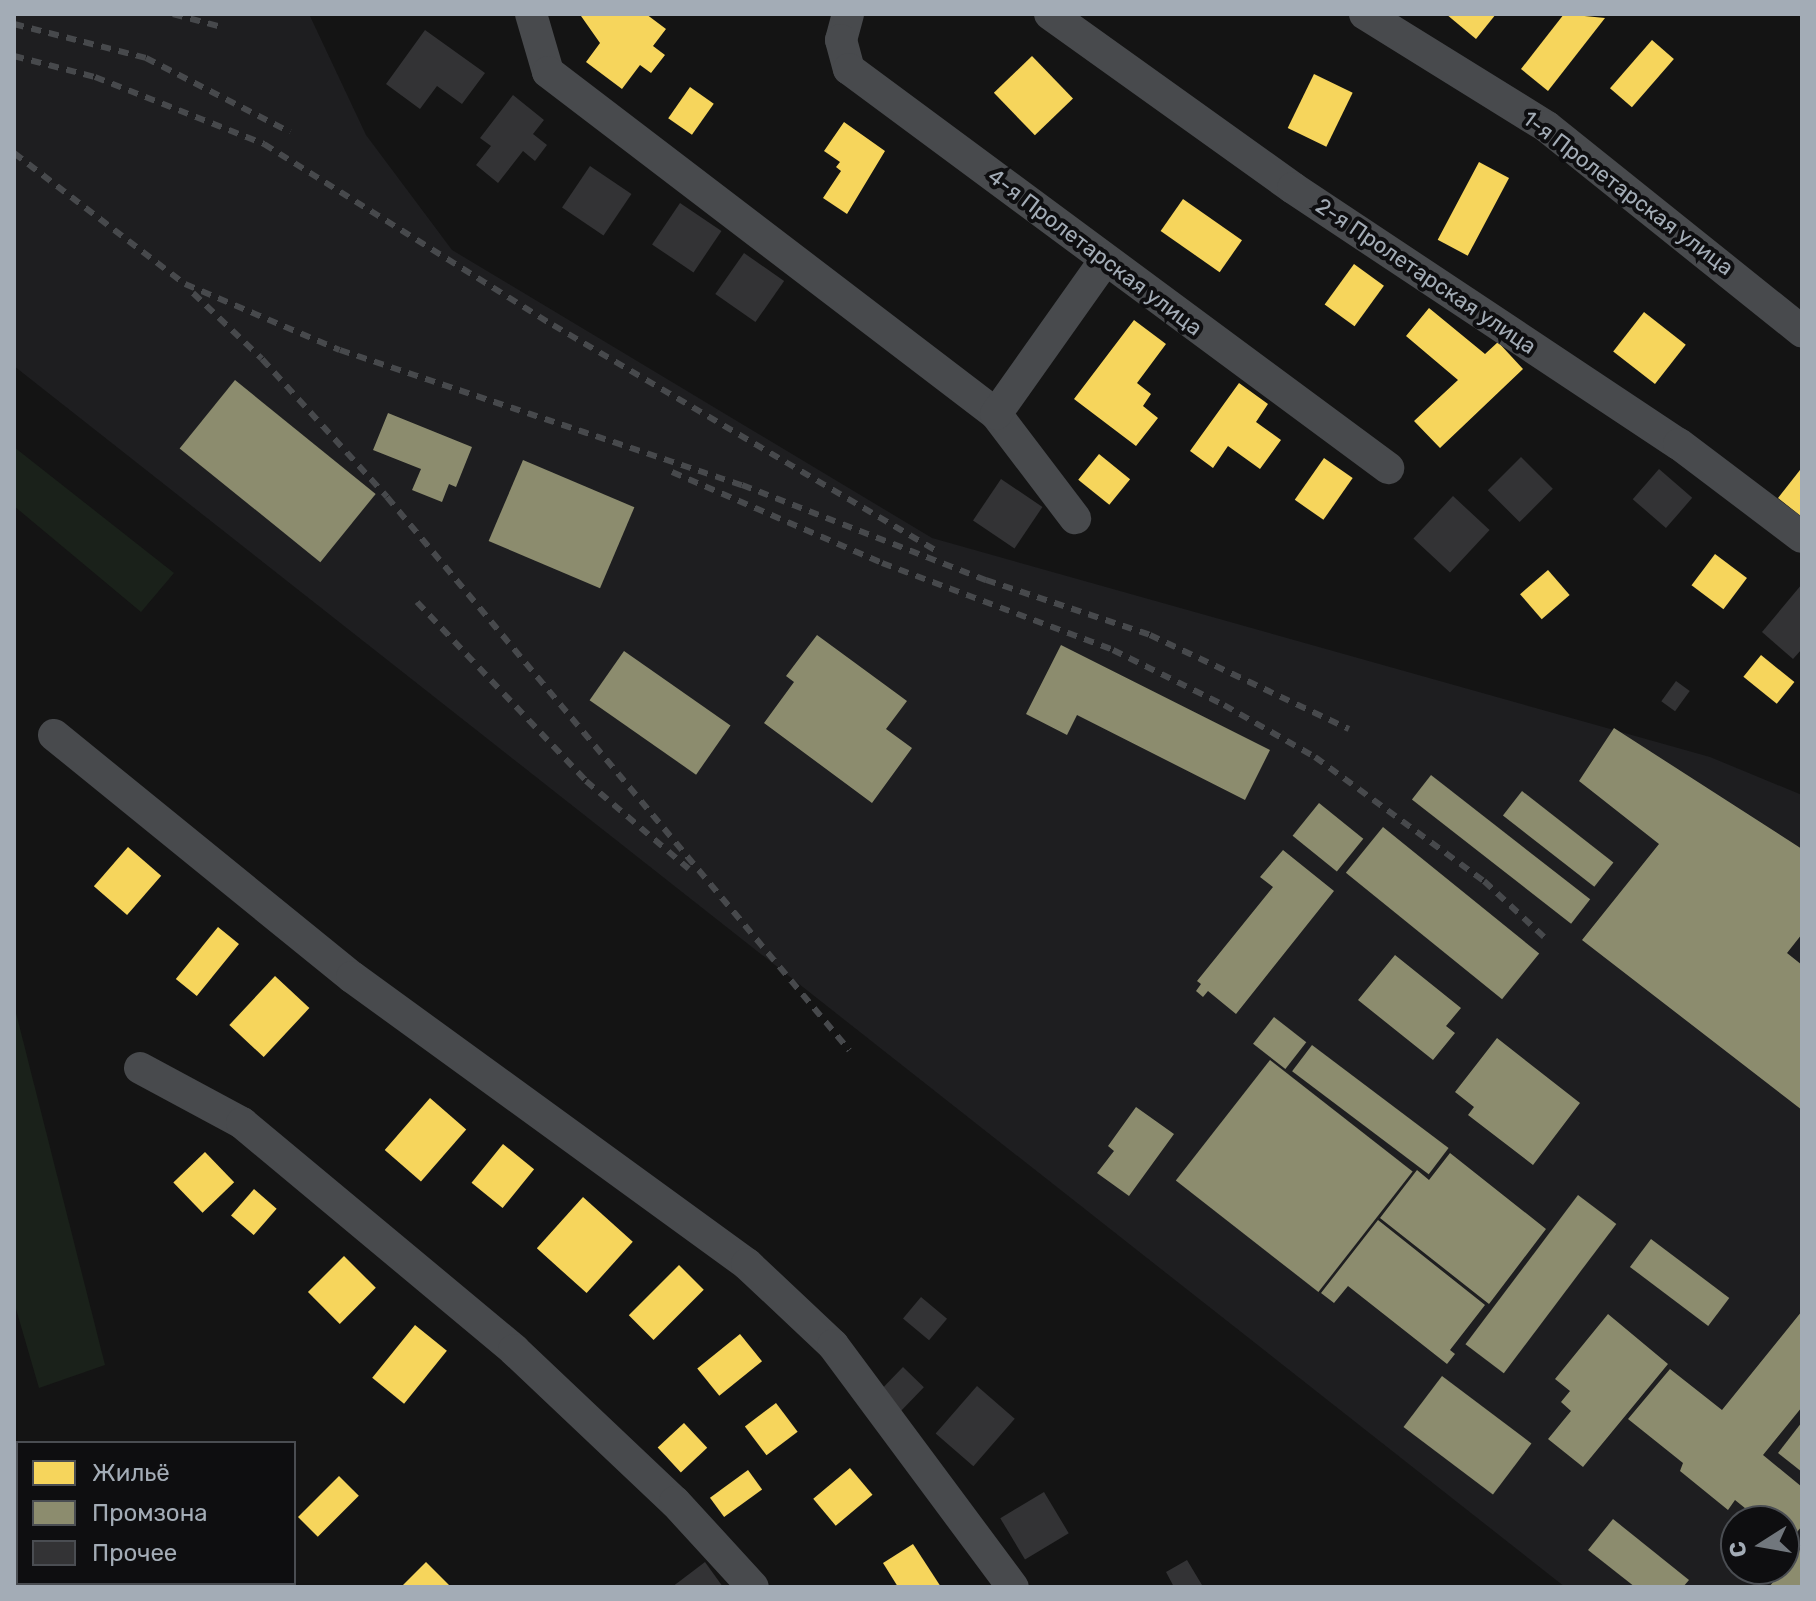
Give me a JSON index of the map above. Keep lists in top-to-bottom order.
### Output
{
  "streets": {
    "street": ["1-я Пролетарская улица", "4-я Пролетарская улица", "2-я Пролетарская улица"]
  },
  "legend": ["Жильё", "Промзона", "Прочее"],
  "north": "left"
}
